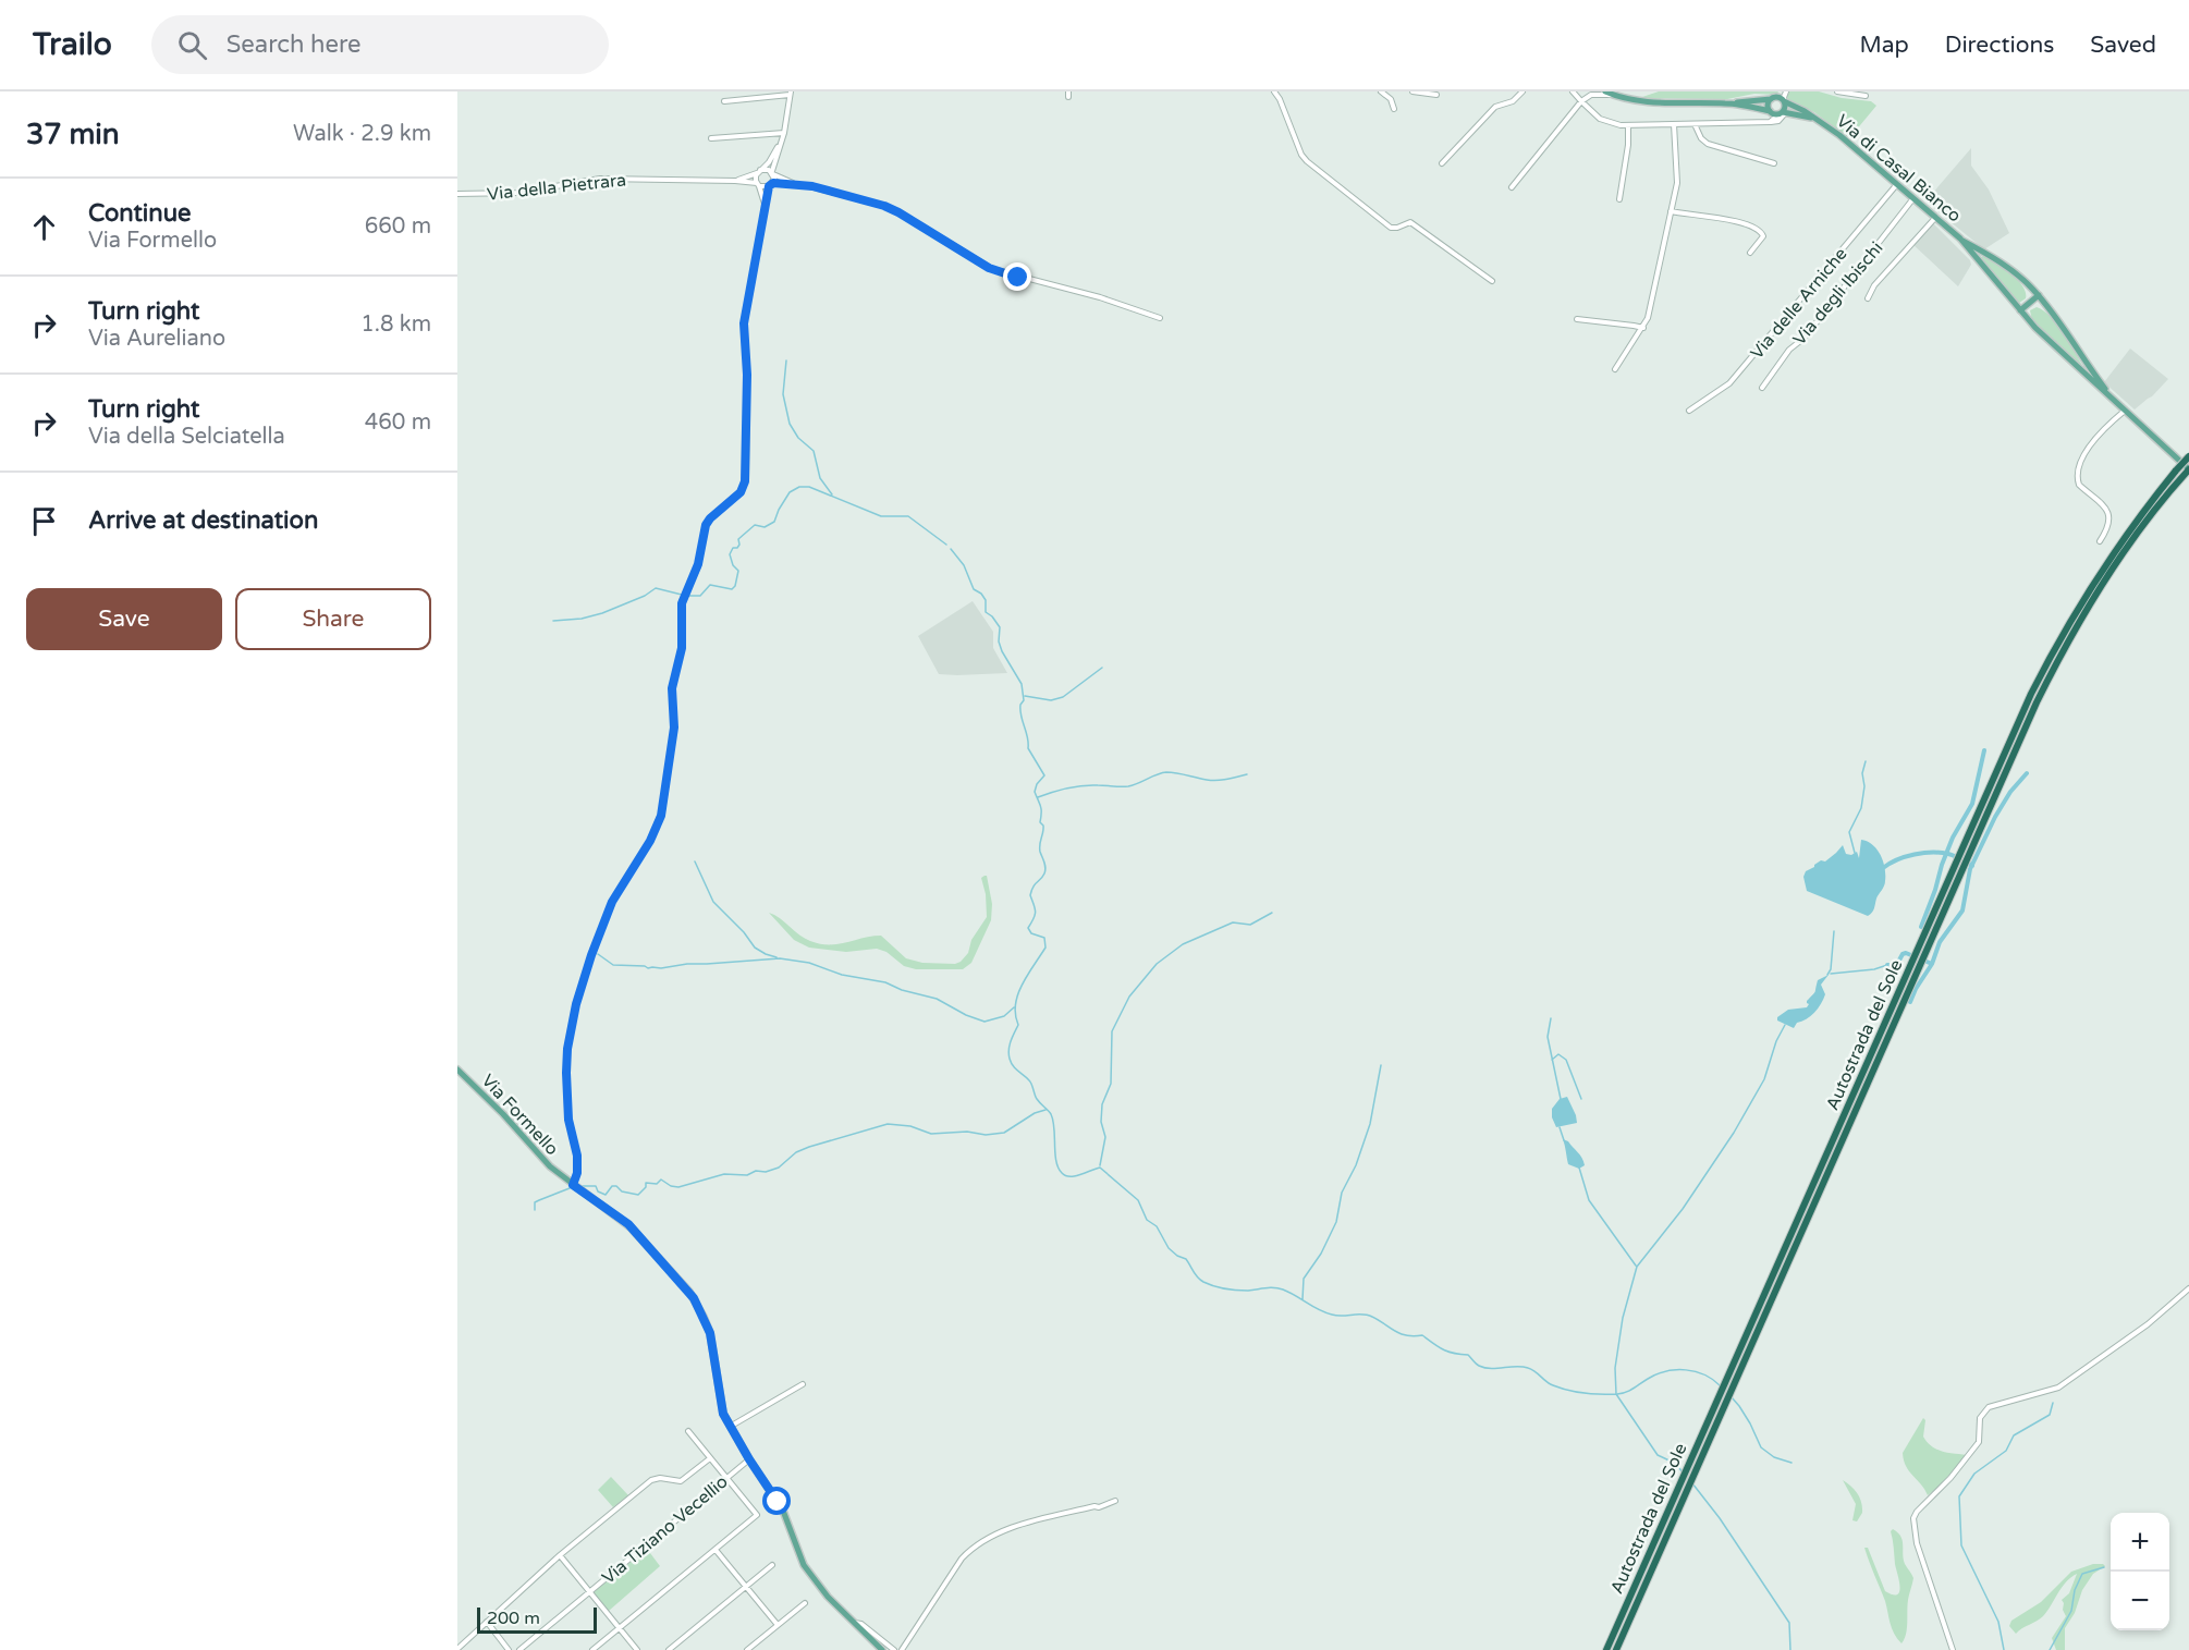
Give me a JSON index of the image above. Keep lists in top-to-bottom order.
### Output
{
  "streets": {
    "highway": ["Autostrada del Sole"],
    "main road": ["Via di Casal Bianco", "Via Formello"],
    "street": [
      "Via della Pietrara",
      "Via degli Ibischi",
      "Via delle Arniche",
      "Via Tiziano Vecellio"
    ]
  },
  "crossings": [
    ["Via di Casal Bianco", "Via degli Ibischi"],
    ["Via di Casal Bianco", "Via delle Arniche"],
    ["Via di Casal Bianco", "Autostrada del Sole"],
    ["Via Formello", "Via Tiziano Vecellio"]
  ],
  "scale_bar": "200 m",
  "page": {
    "header": "Trailo",
    "search": "Search here",
    "nav": ["Map", "Directions", "Saved"],
    "heading": ["37 min", "Walk · 2.9 km"],
    "list": [
      ["Continue", "Via Formello", "660 m"],
      ["Turn right", "Via Aureliano", "1.8 km"],
      ["Turn right", "Via della Selciatella", "460 m"],
      "Arrive at destination"
    ],
    "buttons": ["Save", "Share"],
    "map_buttons": ["+", "−"],
    "scale": "200 m"
  }
}
